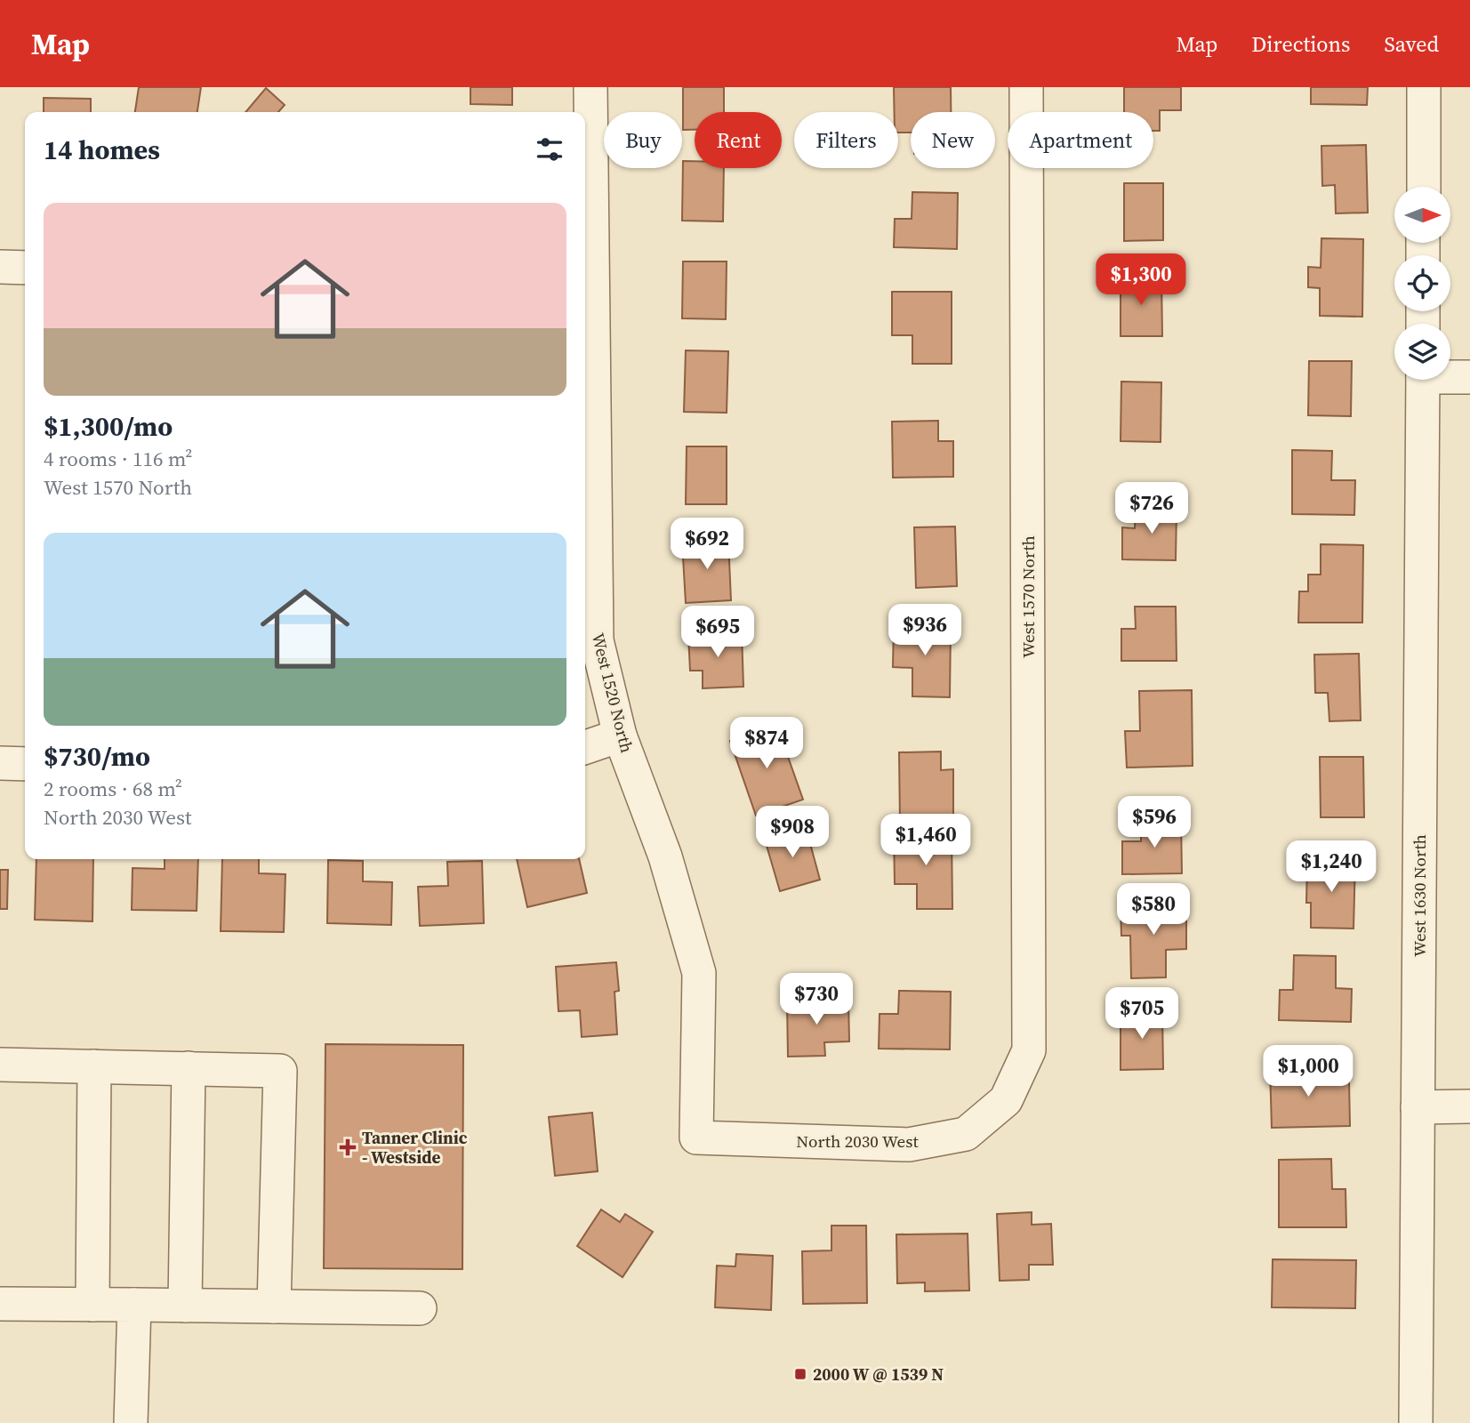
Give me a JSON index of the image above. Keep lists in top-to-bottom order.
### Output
{
  "streets": {
    "street": [
      "West 1570 North",
      "West 1520 North",
      "West 1630 North",
      "North 2030 West"
    ]
  },
  "crossings": [
    ["West 1570 North", "North 2030 West"],
    ["West 1520 North", "North 2030 West"]
  ],
  "places": {
    "health": ["Tanner Clinic - Westside"],
    "transit": ["2000 W @ 1539 N"]
  },
  "north": "right",
  "page": {
    "header": "Map",
    "nav": ["Map", "Directions", "Saved"],
    "chip": [
      "Buy",
      "Rent",
      "Filters",
      "New",
      "Apartment"
    ],
    "heading": "14 homes",
    "list": [
      {
        "name": "$1,300/mo",
        "note": "4 rooms · 116 m² · West 1570 North"
      },
      {
        "name": "$730/mo",
        "note": "2 rooms · 68 m² · North 2030 West"
      }
    ],
    "price": [
      "$1,300",
      "$726",
      "$692",
      "$936",
      "$695",
      "$874",
      "$596",
      "$908",
      "$1,460",
      "$1,240",
      "$580",
      "$730",
      "$705",
      "$1,000"
    ]
  }
}
